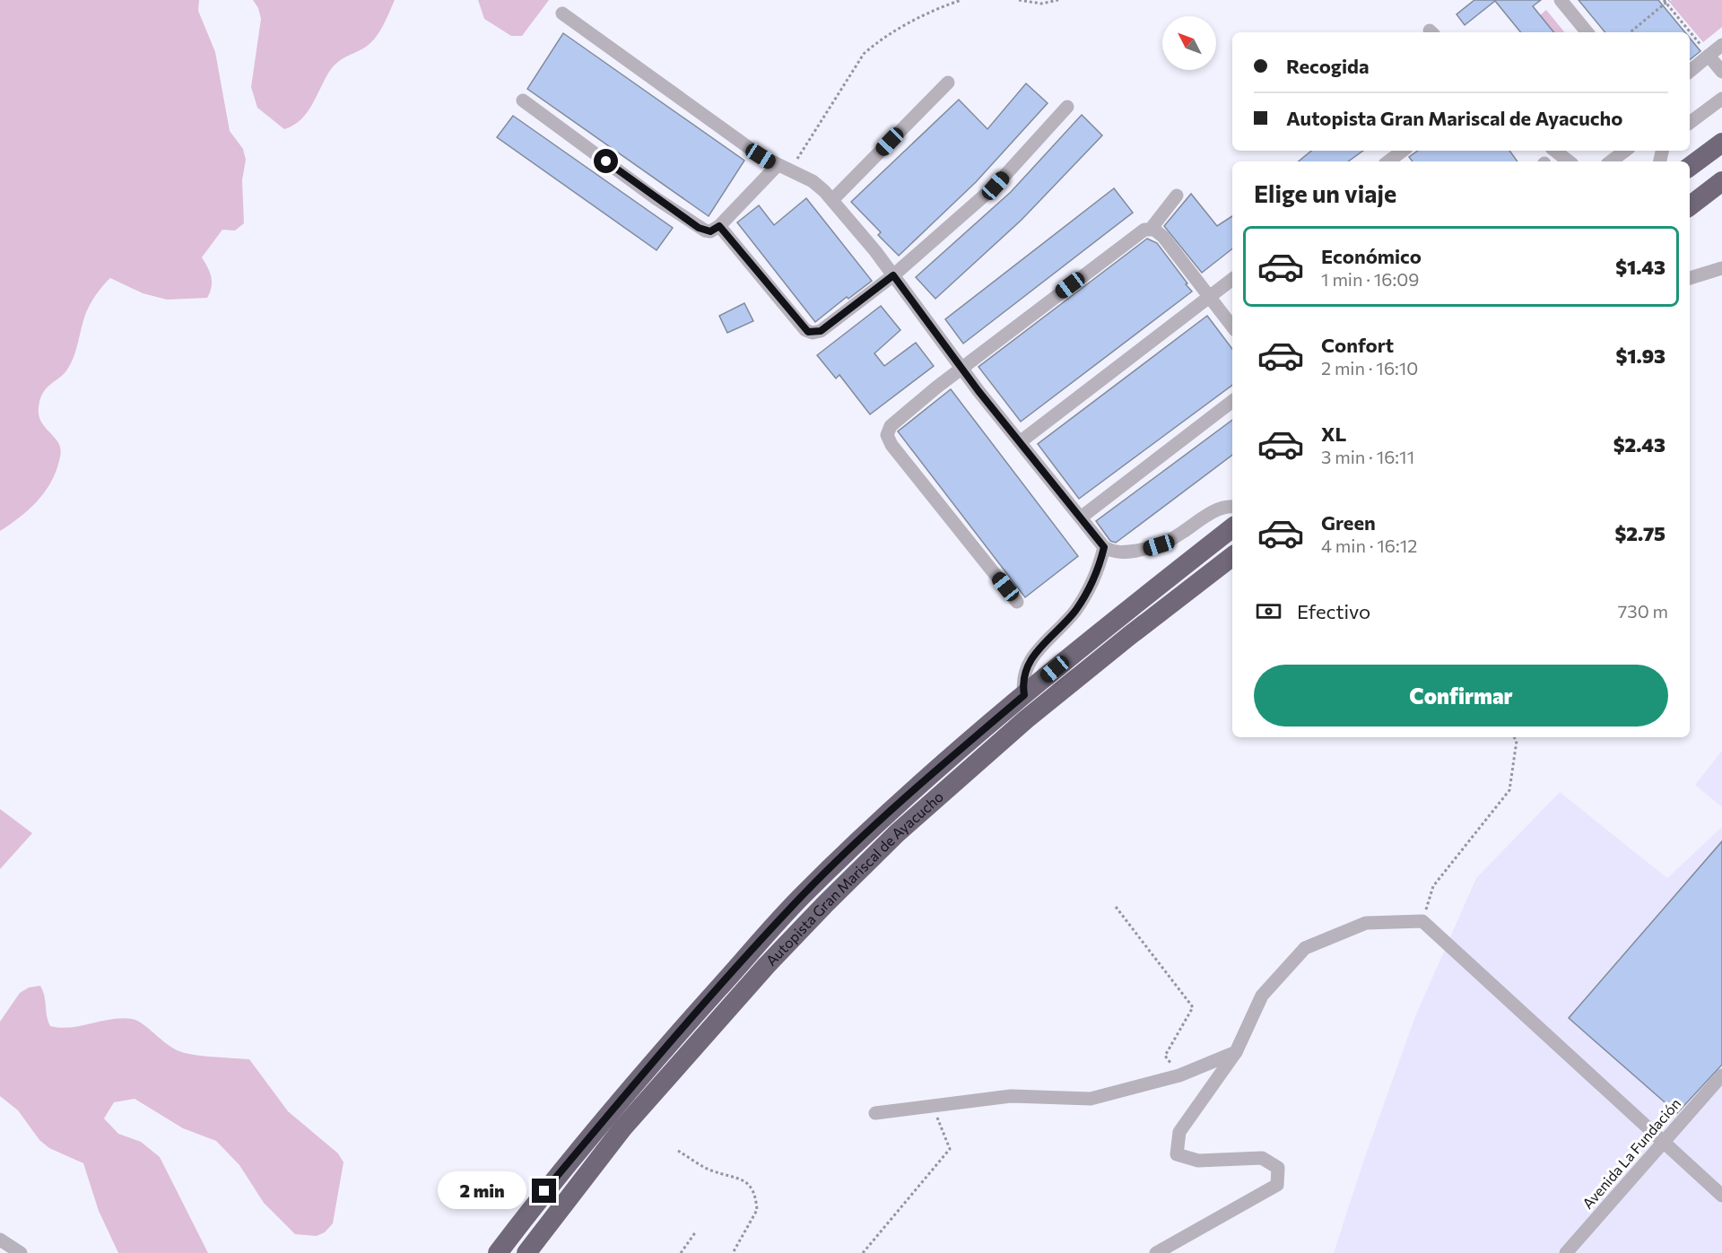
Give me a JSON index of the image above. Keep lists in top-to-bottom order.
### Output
{
  "streets": {
    "highway": ["Autopista Gran Mariscal de Ayacucho"],
    "street": ["Avenida La Fundación"]
  },
  "north": "top left",
  "page": {
    "banner": ["Recogida", "Autopista Gran Mariscal de Ayacucho"],
    "heading": "Elige un viaje",
    "list": [
      {
        "name": "Económico",
        "note": "1 min · 16:09",
        "value": "$1.43"
      },
      {
        "name": "Confort",
        "note": "2 min · 16:10",
        "value": "$1.93"
      },
      {
        "name": "XL",
        "note": "3 min · 16:11",
        "value": "$2.43"
      },
      {
        "name": "Green",
        "note": "4 min · 16:12",
        "value": "$2.75"
      }
    ],
    "pay": ["Efectivo", "730 m"],
    "buttons": "Confirmar",
    "bubble": "2 min"
  }
}
